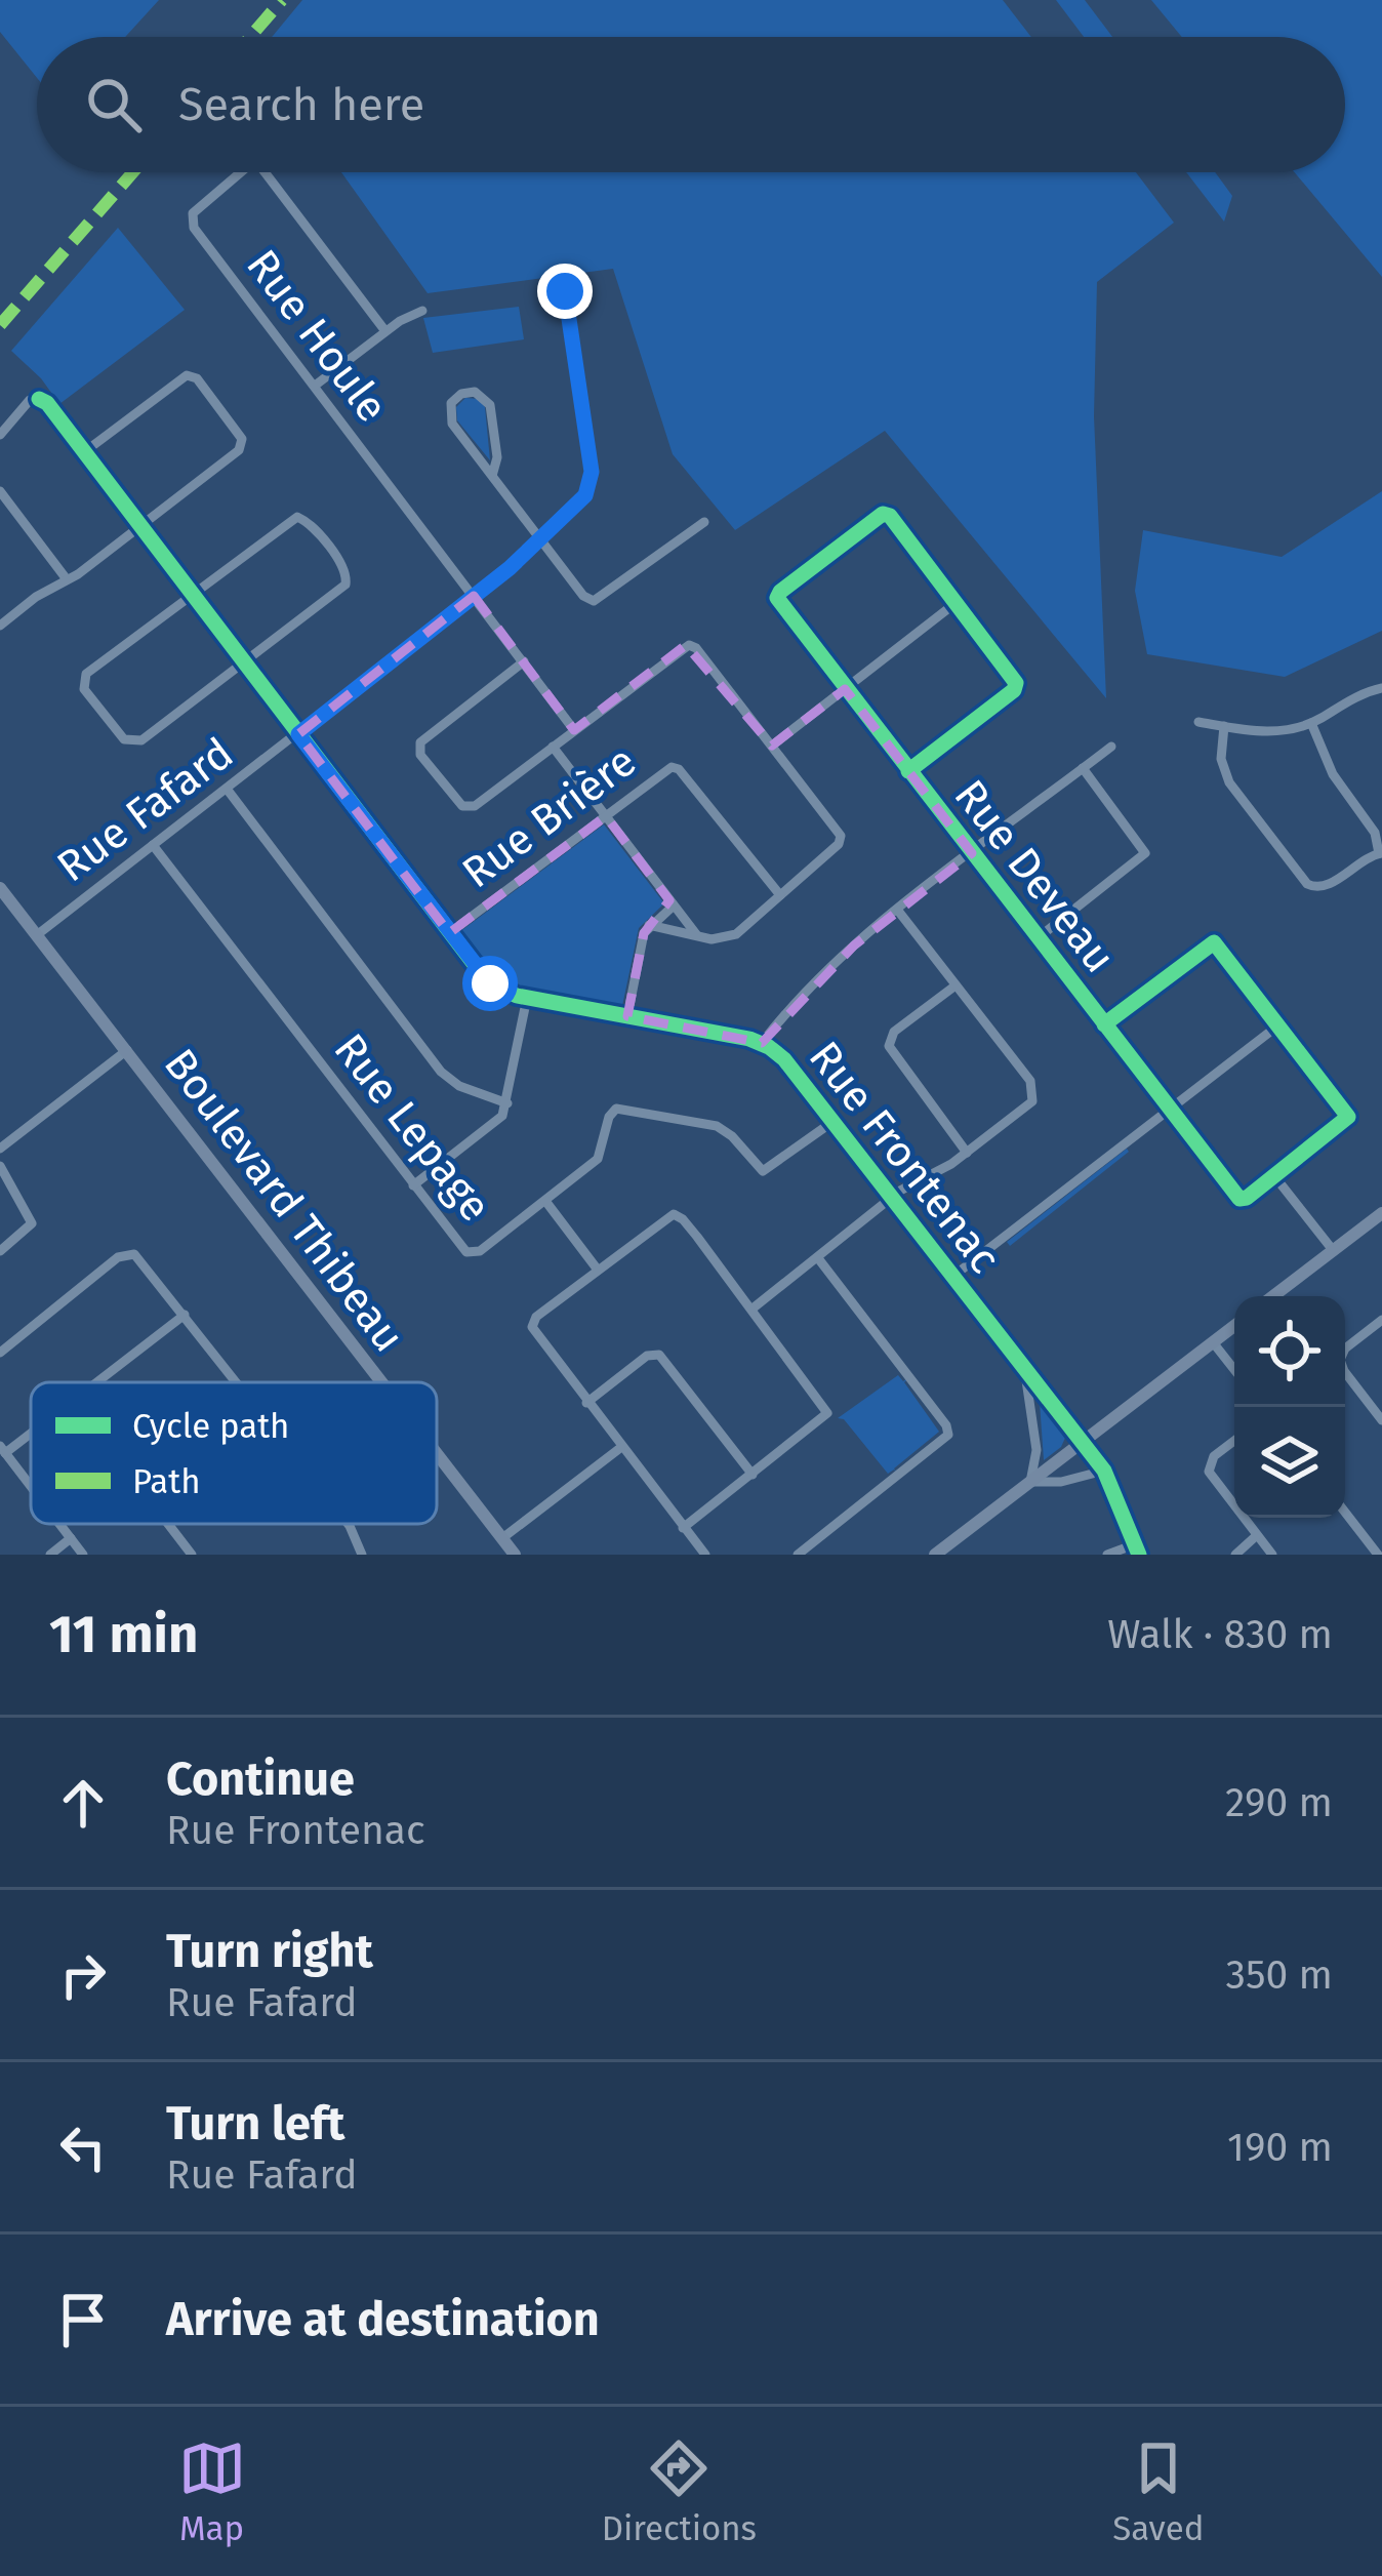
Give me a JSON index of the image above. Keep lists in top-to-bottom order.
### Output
{
  "streets": {
    "main road": ["Boulevard Thibeau"],
    "street": [
      "Rue Houle",
      "Rue Fafard",
      "Rue Brière",
      "Rue Deveau",
      "Rue Lepage",
      "Rue Frontenac"
    ]
  },
  "crossings": [
    ["Rue Houle", "Rue Fafard"],
    ["Rue Fafard", "Rue Lepage"],
    ["Rue Fafard", "Rue Frontenac"],
    ["Rue Fafard", "Boulevard Thibeau"],
    ["Rue Brière", "Rue Frontenac"],
    ["Rue Lepage", "Rue Frontenac"]
  ],
  "legend": ["Cycle path", "Path"],
  "page": {
    "search": "Search here",
    "heading": ["11 min", "Walk · 830 m"],
    "list": [
      ["Continue", "Rue Frontenac", "290 m"],
      ["Turn right", "Rue Fafard", "350 m"],
      ["Turn left", "Rue Fafard", "190 m"],
      "Arrive at destination"
    ],
    "nav": ["Map", "Directions", "Saved"]
  }
}
